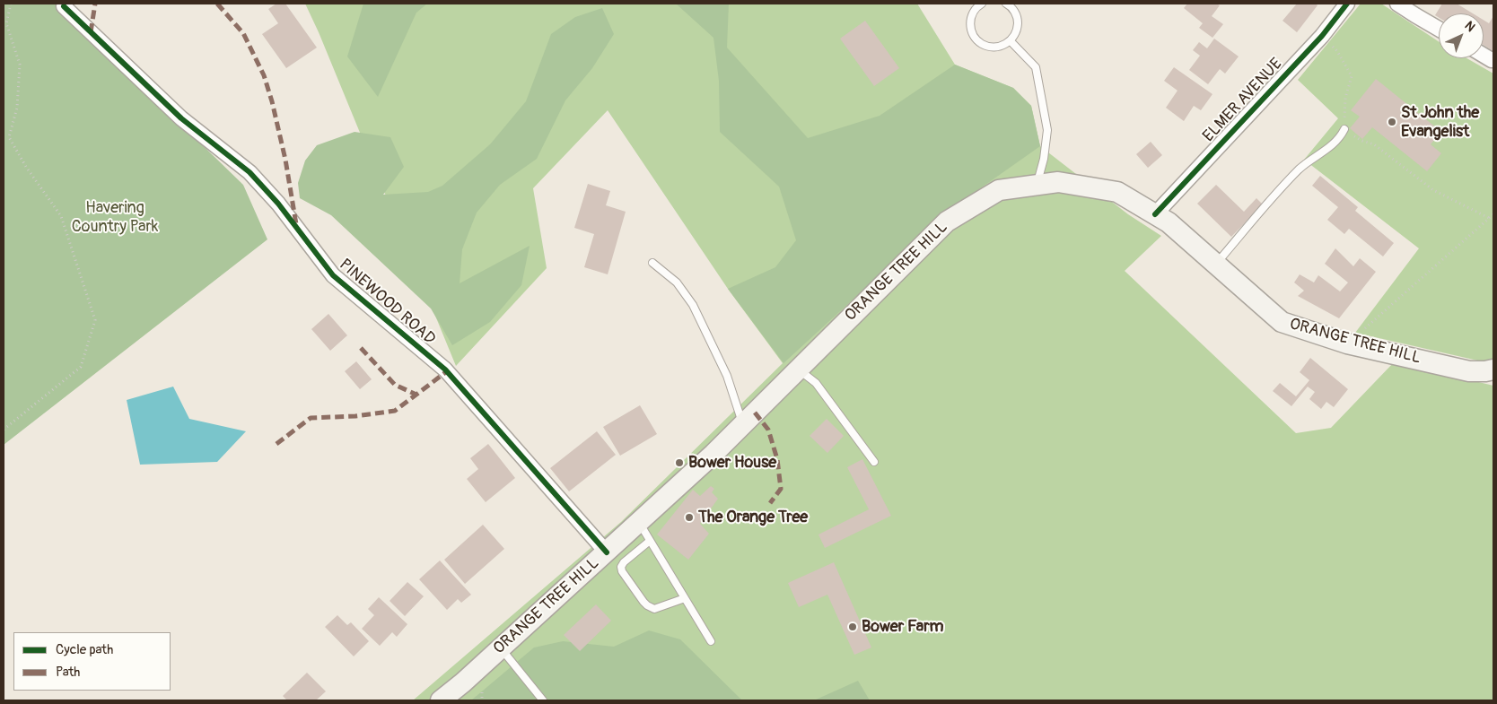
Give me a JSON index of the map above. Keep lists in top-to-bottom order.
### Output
{
  "streets": {
    "main road": ["ORANGE TREE HILL"],
    "street": ["ELMER AVENUE", "PINEWOOD ROAD"]
  },
  "crossings": [
    ["ELMER AVENUE", "ORANGE TREE HILL"],
    ["ORANGE TREE HILL", "PINEWOOD ROAD"]
  ],
  "parks": ["Havering Country Park"],
  "places": [
    "St John the Evangelist",
    "Bower House",
    "The Orange Tree",
    "Bower Farm"
  ],
  "legend": ["Cycle path", "Path"],
  "north": "top right"
}
